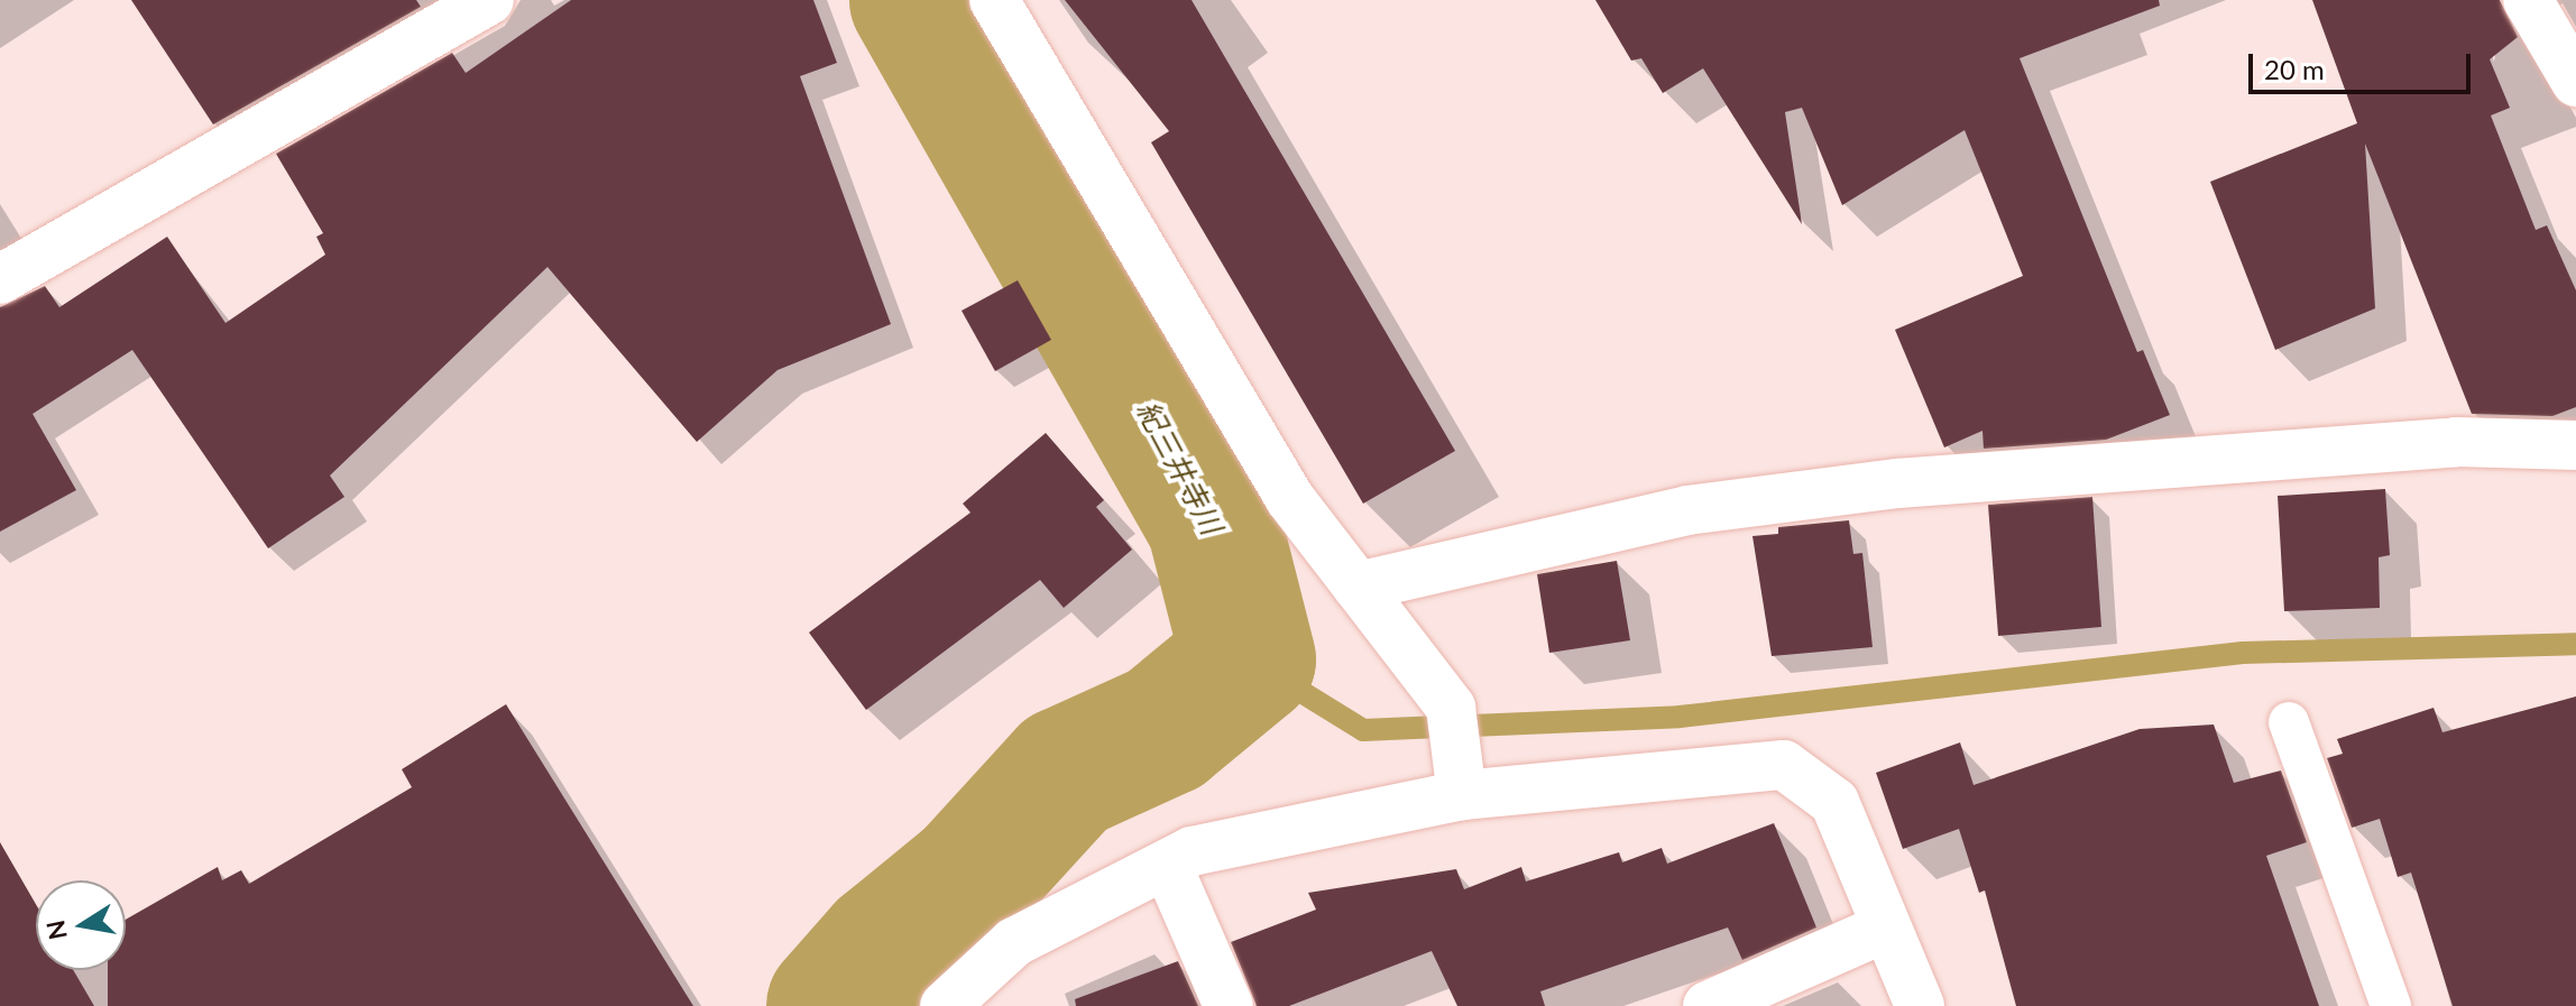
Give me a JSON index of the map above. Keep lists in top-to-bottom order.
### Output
{
  "water": ["紀三井寺川"],
  "scale_bar": "20 m",
  "north": "left"
}
